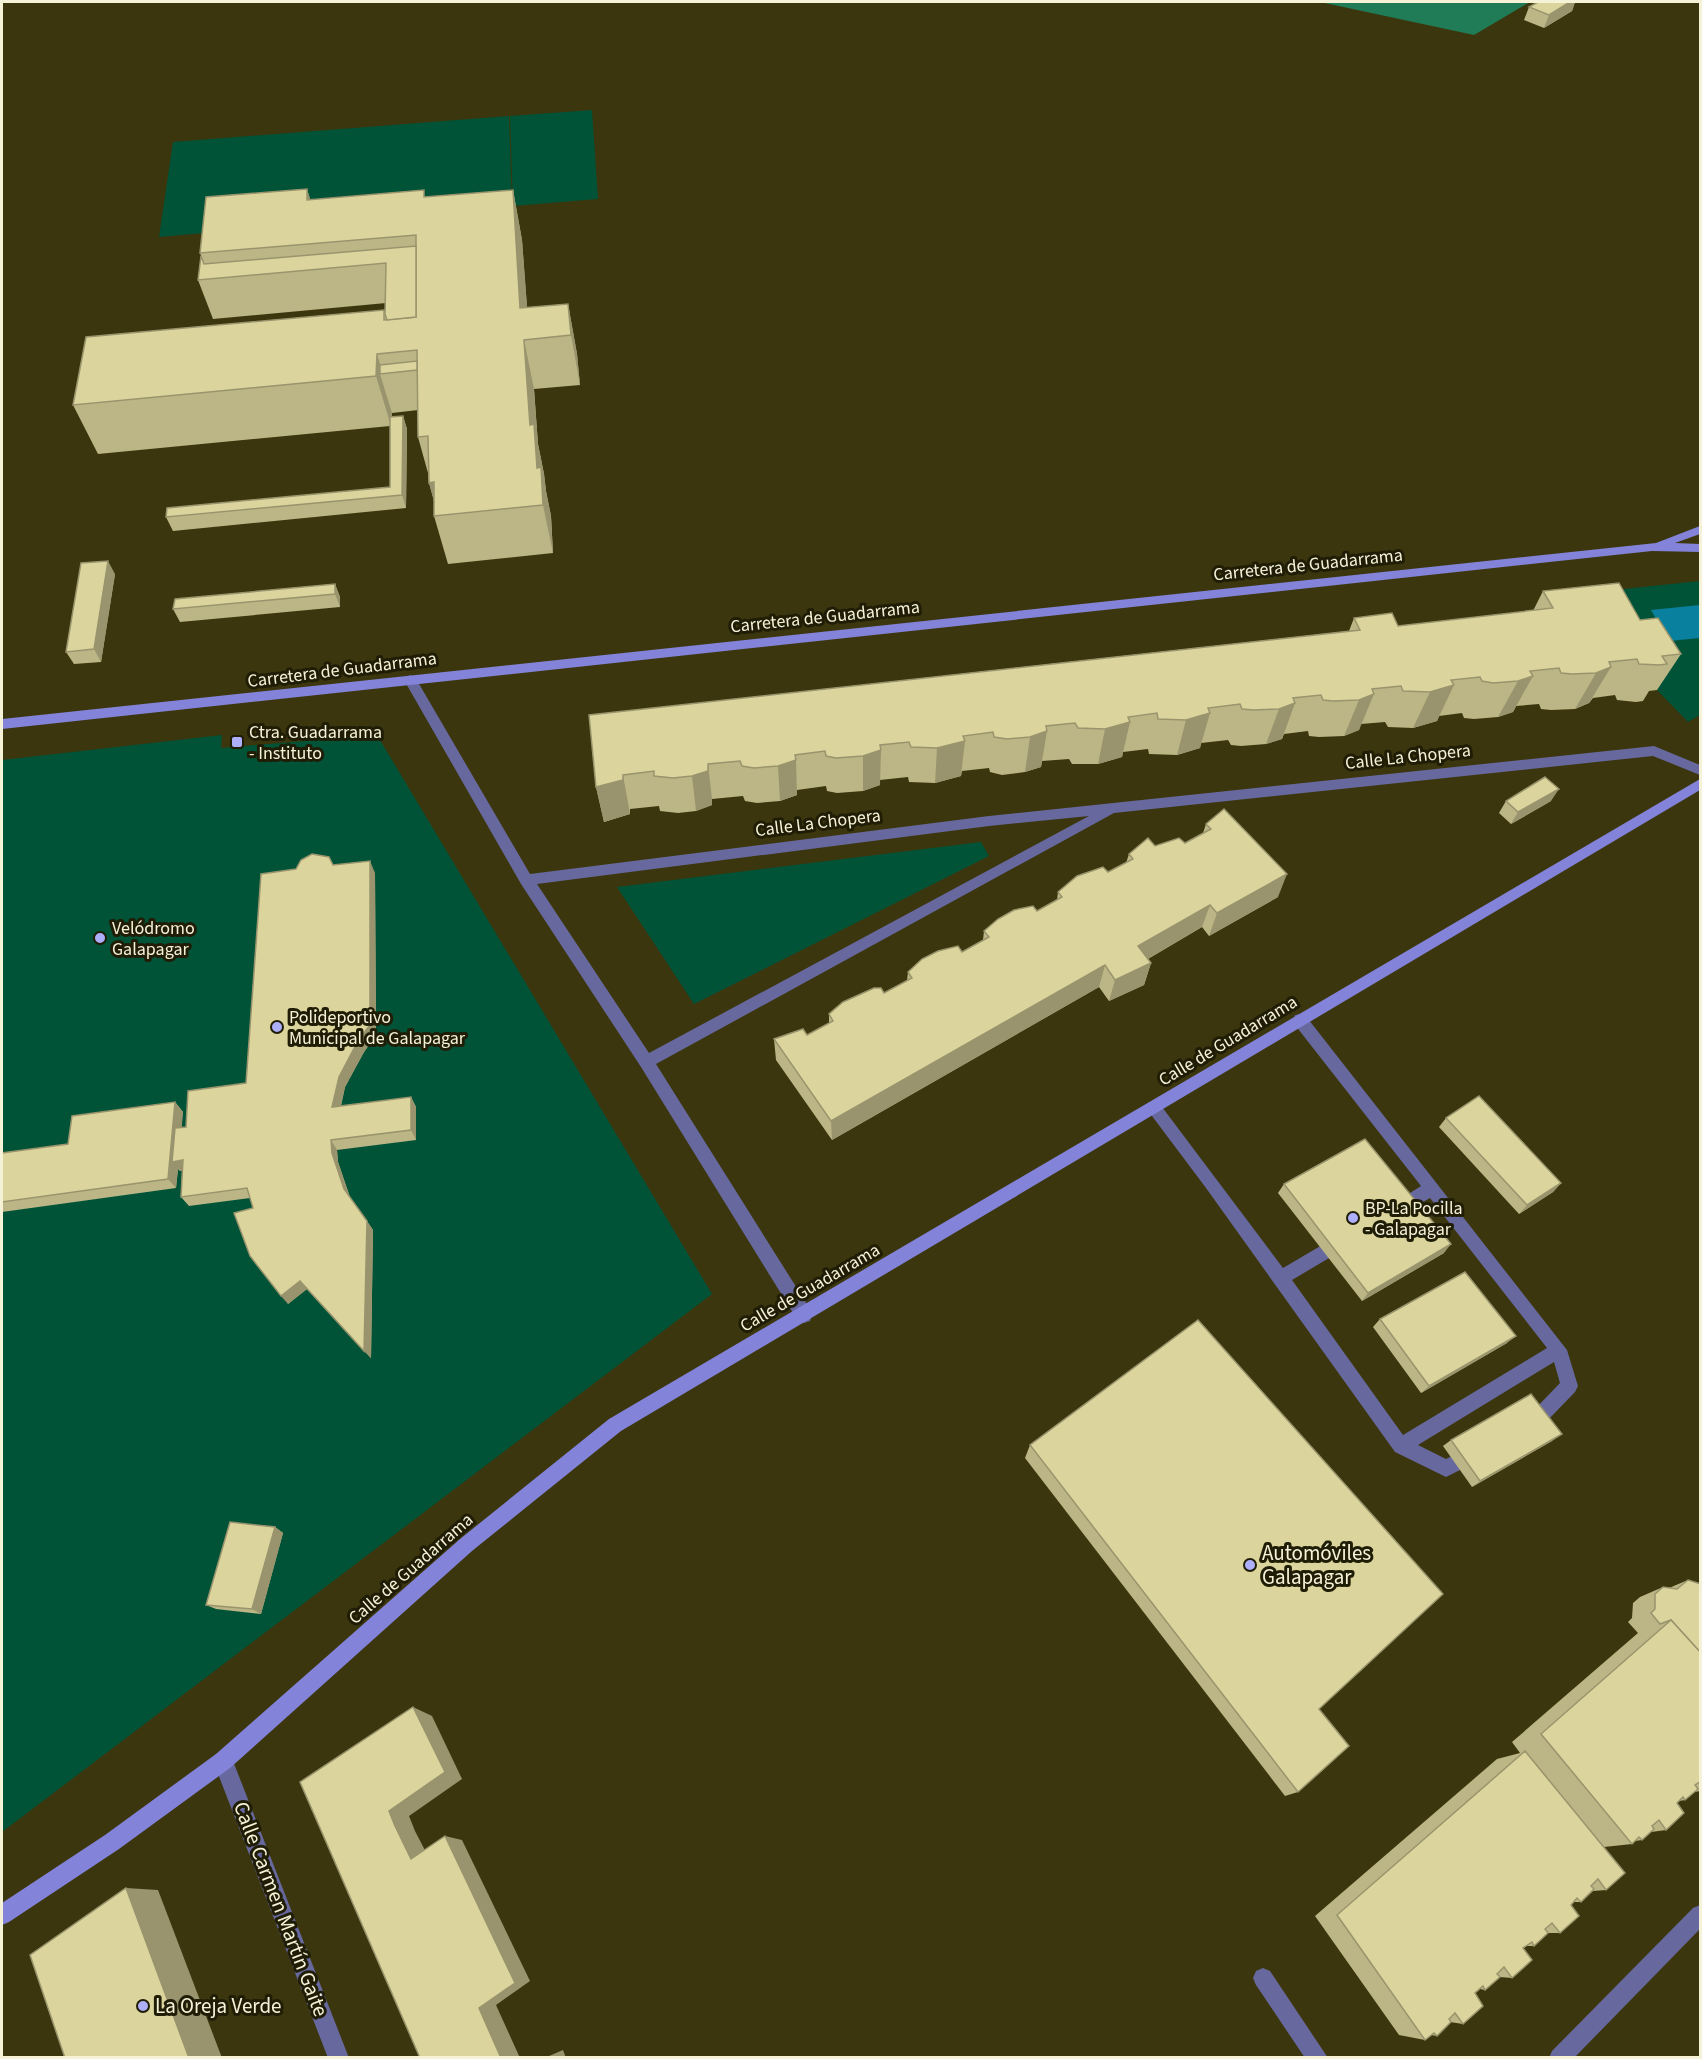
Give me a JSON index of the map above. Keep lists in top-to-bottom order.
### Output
{
  "streets": {
    "main road": ["Carretera de Guadarrama", "Calle de Guadarrama"],
    "street": ["Calle La Chopera", "Calle Carmen Martín Gaite"]
  },
  "crossings": [
    ["Calle de Guadarrama", "Calle Carmen Martín Gaite"]
  ],
  "places": {
    "transit": ["Ctra. Guadarrama - Instituto"],
    "other": [
      "Velódromo Galapagar",
      "Polideportivo Municipal de Galapagar",
      "BP-La Pocilla - Galapagar",
      "Automóviles Galapagar",
      "La Oreja Verde"
    ]
  }
}
